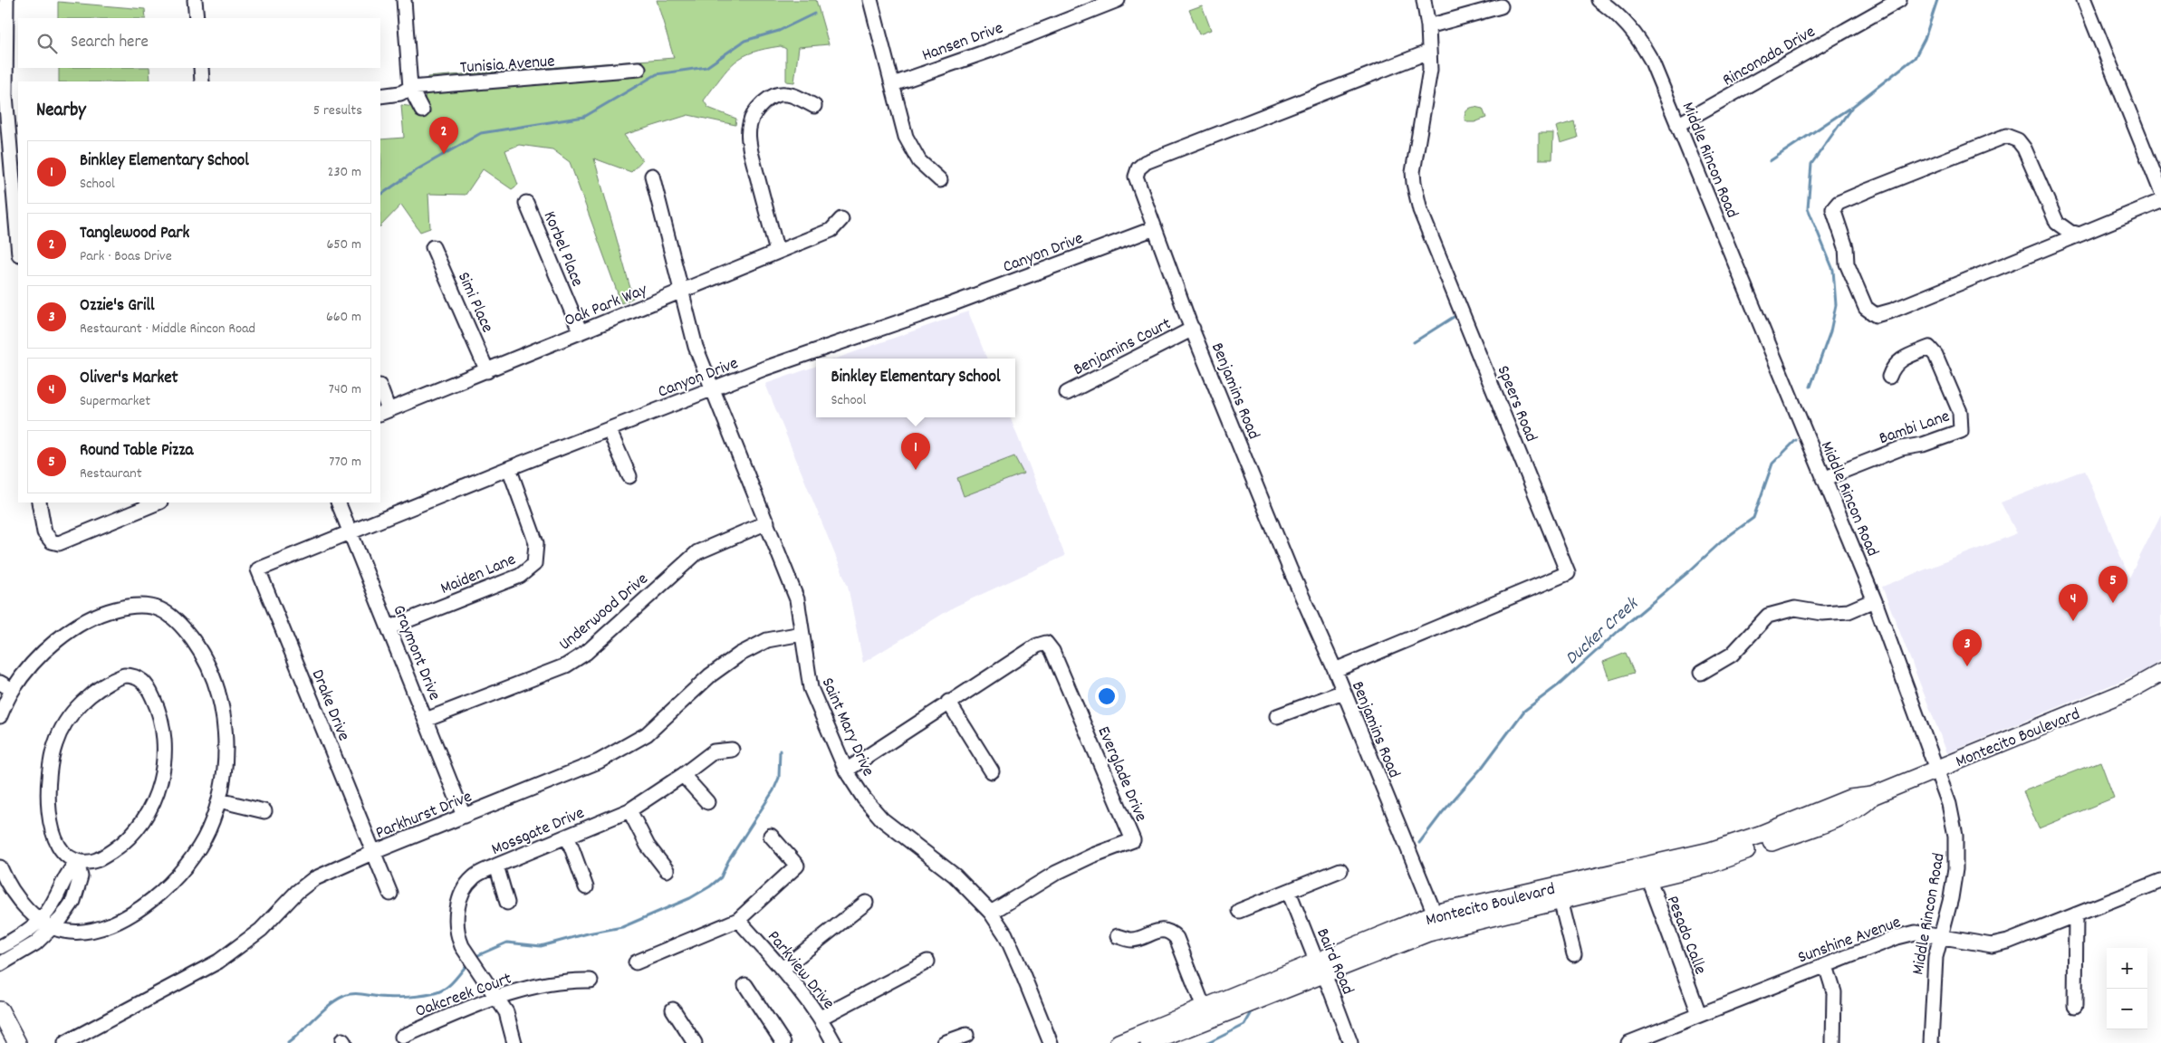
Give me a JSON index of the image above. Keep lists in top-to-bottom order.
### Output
{
  "streets": {
    "main road": ["Montecito Boulevard"],
    "street": [
      "Hansen Drive",
      "Rinconada Drive",
      "Tunisia Avenue",
      "Middle Rincon Road",
      "Korbel Place",
      "Canyon Drive",
      "Simi Place",
      "Oak Park Way",
      "Benjamins Court",
      "Benjamins Road",
      "Speers Road",
      "Bambi Lane",
      "Maiden Lane",
      "Underwood Drive",
      "Graymont Drive",
      "Drake Drive",
      "Saint Mary Drive",
      "Everglade Drive",
      "Parkhurst Drive",
      "Mossgate Drive",
      "Pesado Calle",
      "Sunshine Avenue",
      "Baird Road",
      "Parkview Drive",
      "Oakcreek Court"
    ]
  },
  "crossings": [
    ["Rinconada Drive", "Middle Rincon Road"],
    ["Middle Rincon Road", "Bambi Lane"],
    ["Middle Rincon Road", "Montecito Boulevard"],
    ["Middle Rincon Road", "Sunshine Avenue"],
    ["Korbel Place", "Oak Park Way"],
    ["Canyon Drive", "Benjamins Road"],
    ["Canyon Drive", "Maiden Lane"],
    ["Canyon Drive", "Graymont Drive"],
    ["Canyon Drive", "Drake Drive"],
    ["Canyon Drive", "Saint Mary Drive"],
    ["Simi Place", "Oak Park Way"],
    ["Oak Park Way", "Saint Mary Drive"],
    ["Benjamins Court", "Benjamins Road"],
    ["Benjamins Road", "Speers Road"],
    ["Benjamins Road", "Montecito Boulevard"],
    ["Maiden Lane", "Graymont Drive"],
    ["Underwood Drive", "Graymont Drive"],
    ["Underwood Drive", "Saint Mary Drive"],
    ["Graymont Drive", "Parkhurst Drive"],
    ["Drake Drive", "Parkhurst Drive"],
    ["Saint Mary Drive", "Everglade Drive"],
    ["Saint Mary Drive", "Parkhurst Drive"],
    ["Montecito Boulevard", "Pesado Calle"],
    ["Montecito Boulevard", "Baird Road"],
    ["Mossgate Drive", "Oakcreek Court"],
    ["Pesado Calle", "Sunshine Avenue"]
  ],
  "water": ["Ducker Creek"],
  "page": {
    "search": "Search here",
    "heading": ["Nearby", "5 results"],
    "pins": [
      "2",
      "1",
      "5",
      "4",
      "3"
    ],
    "list": [
      {
        "mark": "1",
        "name": "Binkley Elementary School",
        "note": "School",
        "value": "230 m"
      },
      {
        "mark": "2",
        "name": "Tanglewood Park",
        "note": "Park · Boas Drive",
        "value": "650 m"
      },
      {
        "mark": "3",
        "name": "Ozzie's Grill",
        "note": "Restaurant · Middle Rincon Road",
        "value": "660 m"
      },
      {
        "mark": "4",
        "name": "Oliver's Market",
        "note": "Supermarket",
        "value": "740 m"
      },
      {
        "mark": "5",
        "name": "Round Table Pizza",
        "note": "Restaurant",
        "value": "770 m"
      }
    ],
    "popup": ["Binkley Elementary School", "School"],
    "map_buttons": ["+", "−"]
  }
}
